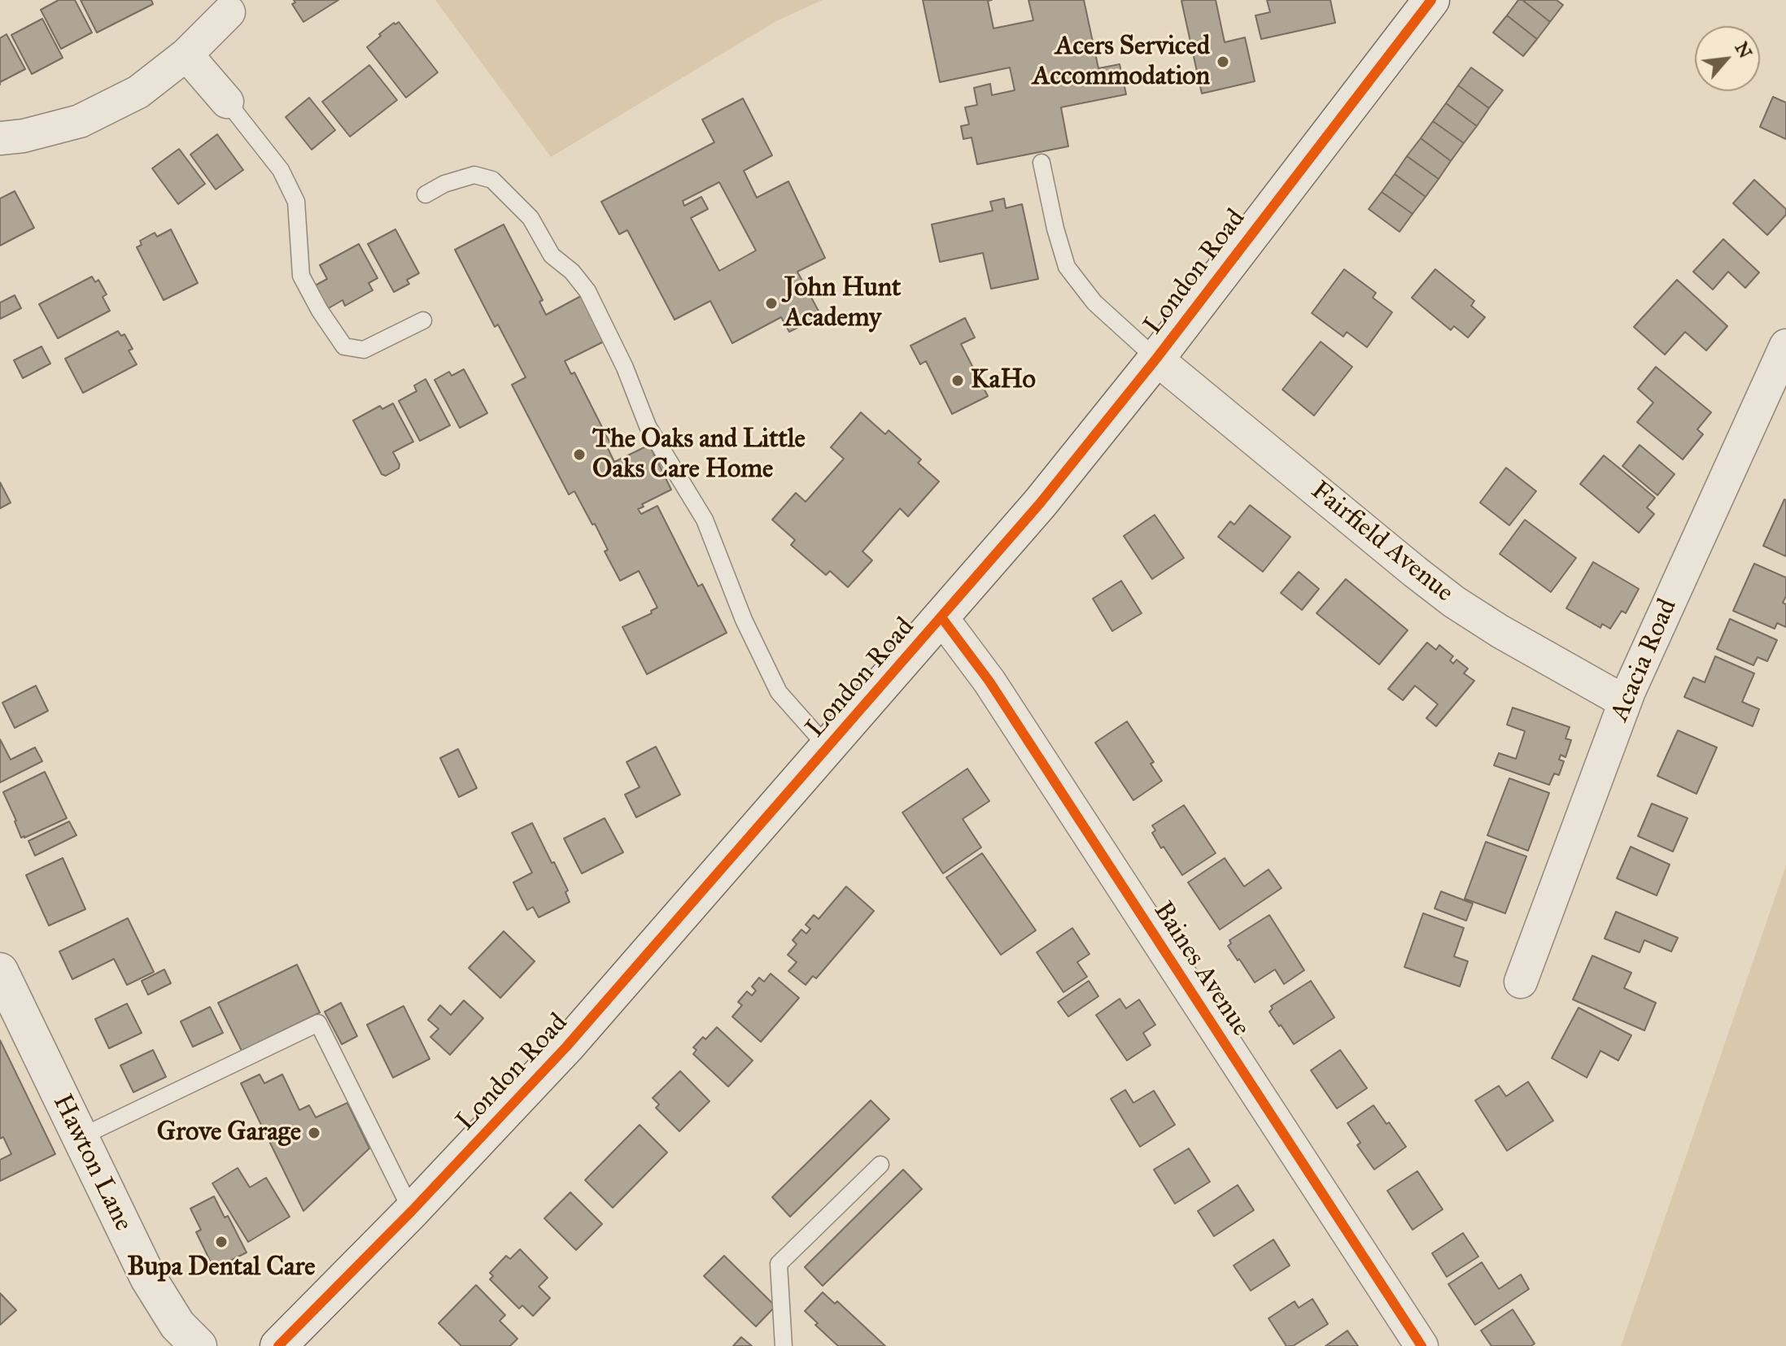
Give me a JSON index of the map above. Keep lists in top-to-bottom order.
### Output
{
  "streets": {
    "main road": ["London Road", "Hawton Lane"],
    "street": ["Fairfield Avenue", "Acacia Road", "Baines Avenue"]
  },
  "crossings": [
    ["London Road", "Fairfield Avenue"],
    ["London Road", "Baines Avenue"],
    ["Fairfield Avenue", "Acacia Road"]
  ],
  "places": [
    "Acers Serviced Accommodation",
    "John Hunt Academy",
    "KaHo",
    "The Oaks and Little Oaks Care Home",
    "Grove Garage",
    "Bupa Dental Care"
  ],
  "north": "top right"
}
